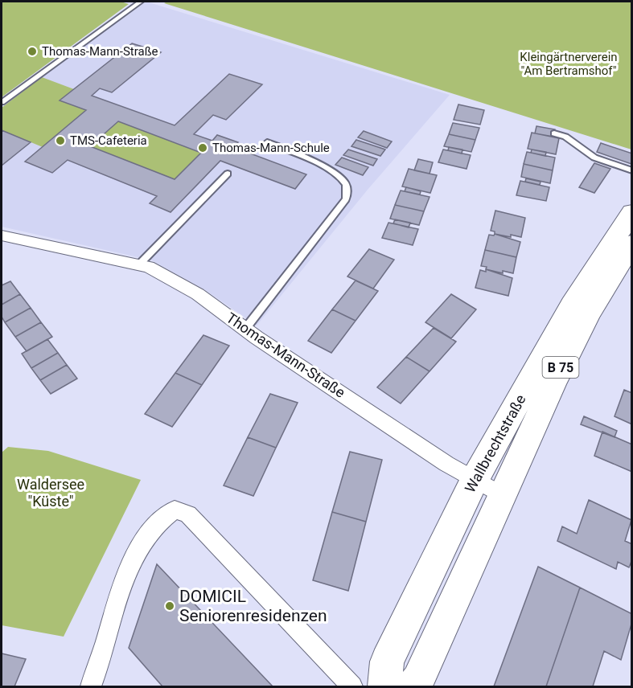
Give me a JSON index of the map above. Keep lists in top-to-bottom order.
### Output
{
  "streets": {
    "main road": ["B 75", "Wallbrechtstraße"],
    "street": ["Thomas-Mann-Straße"]
  },
  "crossings": [
    ["Thomas-Mann-Straße", "Wallbrechtstraße"]
  ],
  "parks": ["Kleingärtnerverein \"Am Bertramshof\"", "Waldersee \"Küste\""],
  "places": [
    "Thomas-Mann-Straße",
    "TMS-Cafeteria",
    "Thomas-Mann-Schule",
    "DOMICIL Seniorenresidenzen"
  ]
}
